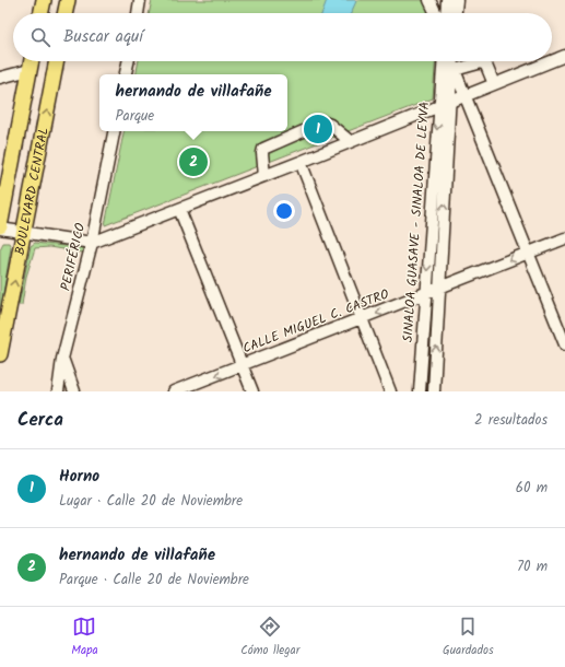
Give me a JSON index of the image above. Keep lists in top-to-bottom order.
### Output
{
  "streets": {
    "main road": ["BOULEVARD CENTRAL"],
    "street": ["SINALOA GUASAVE - SINALOA DE LEYVA", "PERIFÉRICO", "CALLE MIGUEL C. CASTRO"]
  },
  "crossings": [
    ["SINALOA GUASAVE - SINALOA DE LEYVA", "CALLE MIGUEL C. CASTRO"]
  ],
  "one_way": ["CALLE MIGUEL C. CASTRO"],
  "page": {
    "search": "Buscar aquí",
    "popup": ["hernando de villafañe", "Parque"],
    "pins": ["1", "2"],
    "heading": ["Cerca", "2 resultados"],
    "list": [
      {
        "mark": "1",
        "name": "Horno",
        "note": "Lugar · Calle 20 de Noviembre",
        "value": "60 m"
      },
      {
        "mark": "2",
        "name": "hernando de villafañe",
        "note": "Parque · Calle 20 de Noviembre",
        "value": "70 m"
      }
    ],
    "nav": ["Mapa", "Cómo llegar", "Guardados"]
  }
}
